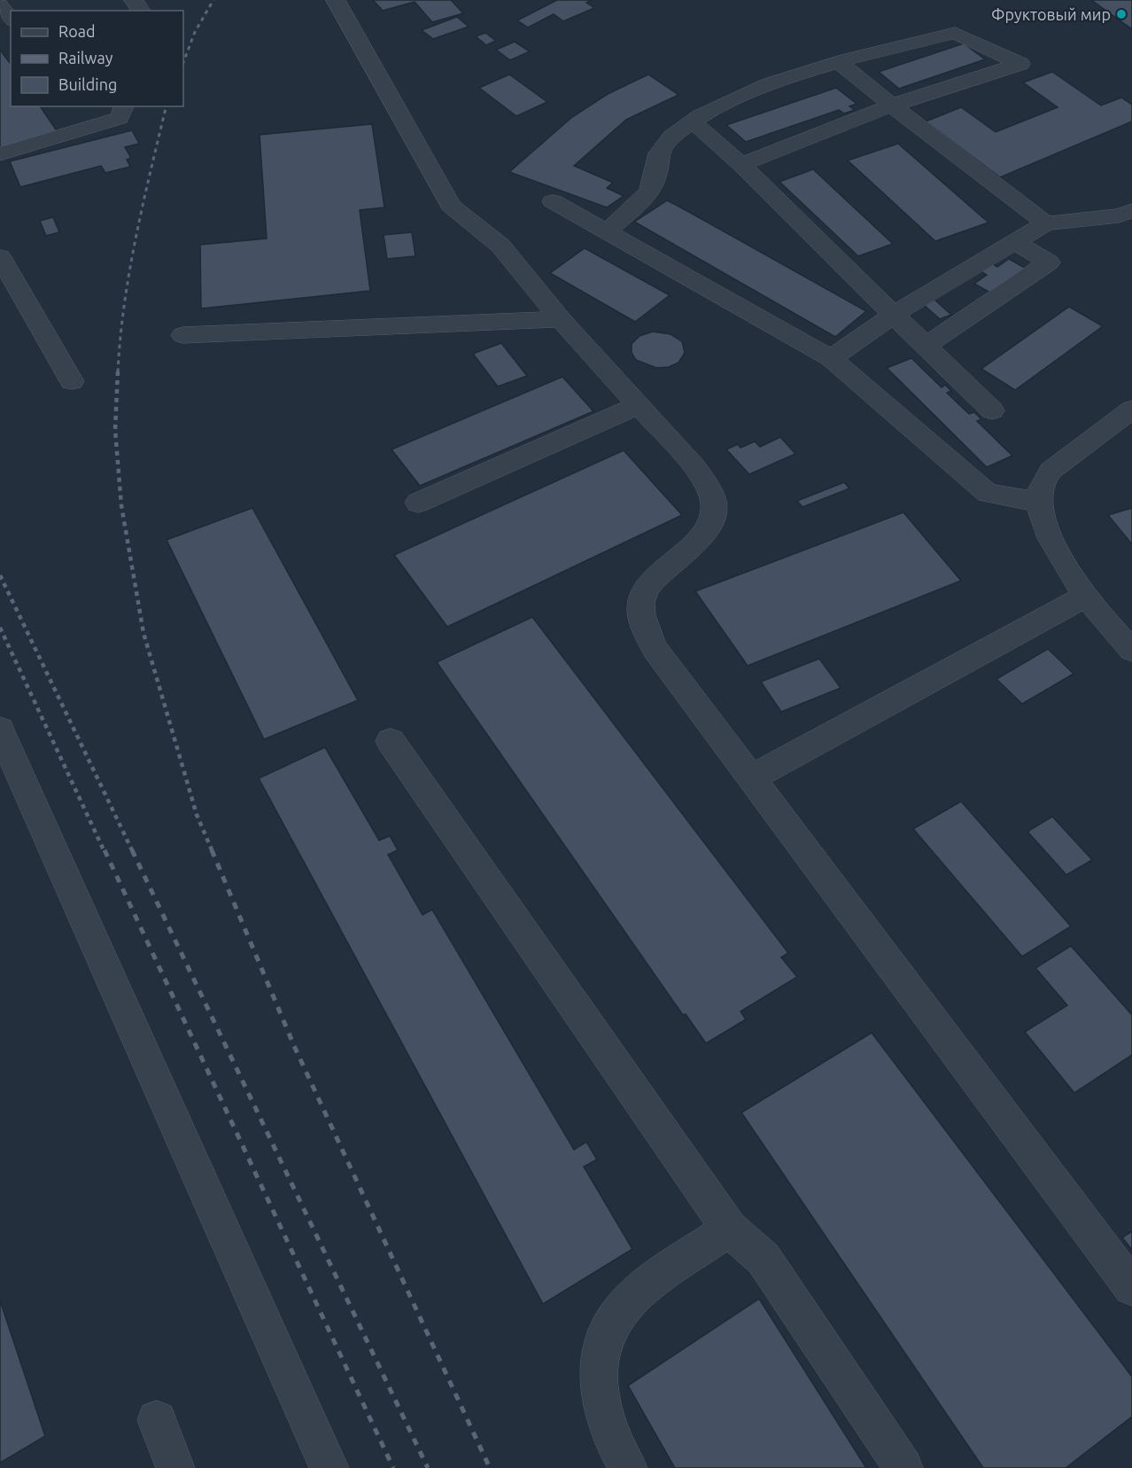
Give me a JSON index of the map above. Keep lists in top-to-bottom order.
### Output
{
  "places": ["Фруктовый мир"],
  "legend": ["Road", "Railway", "Building"]
}
